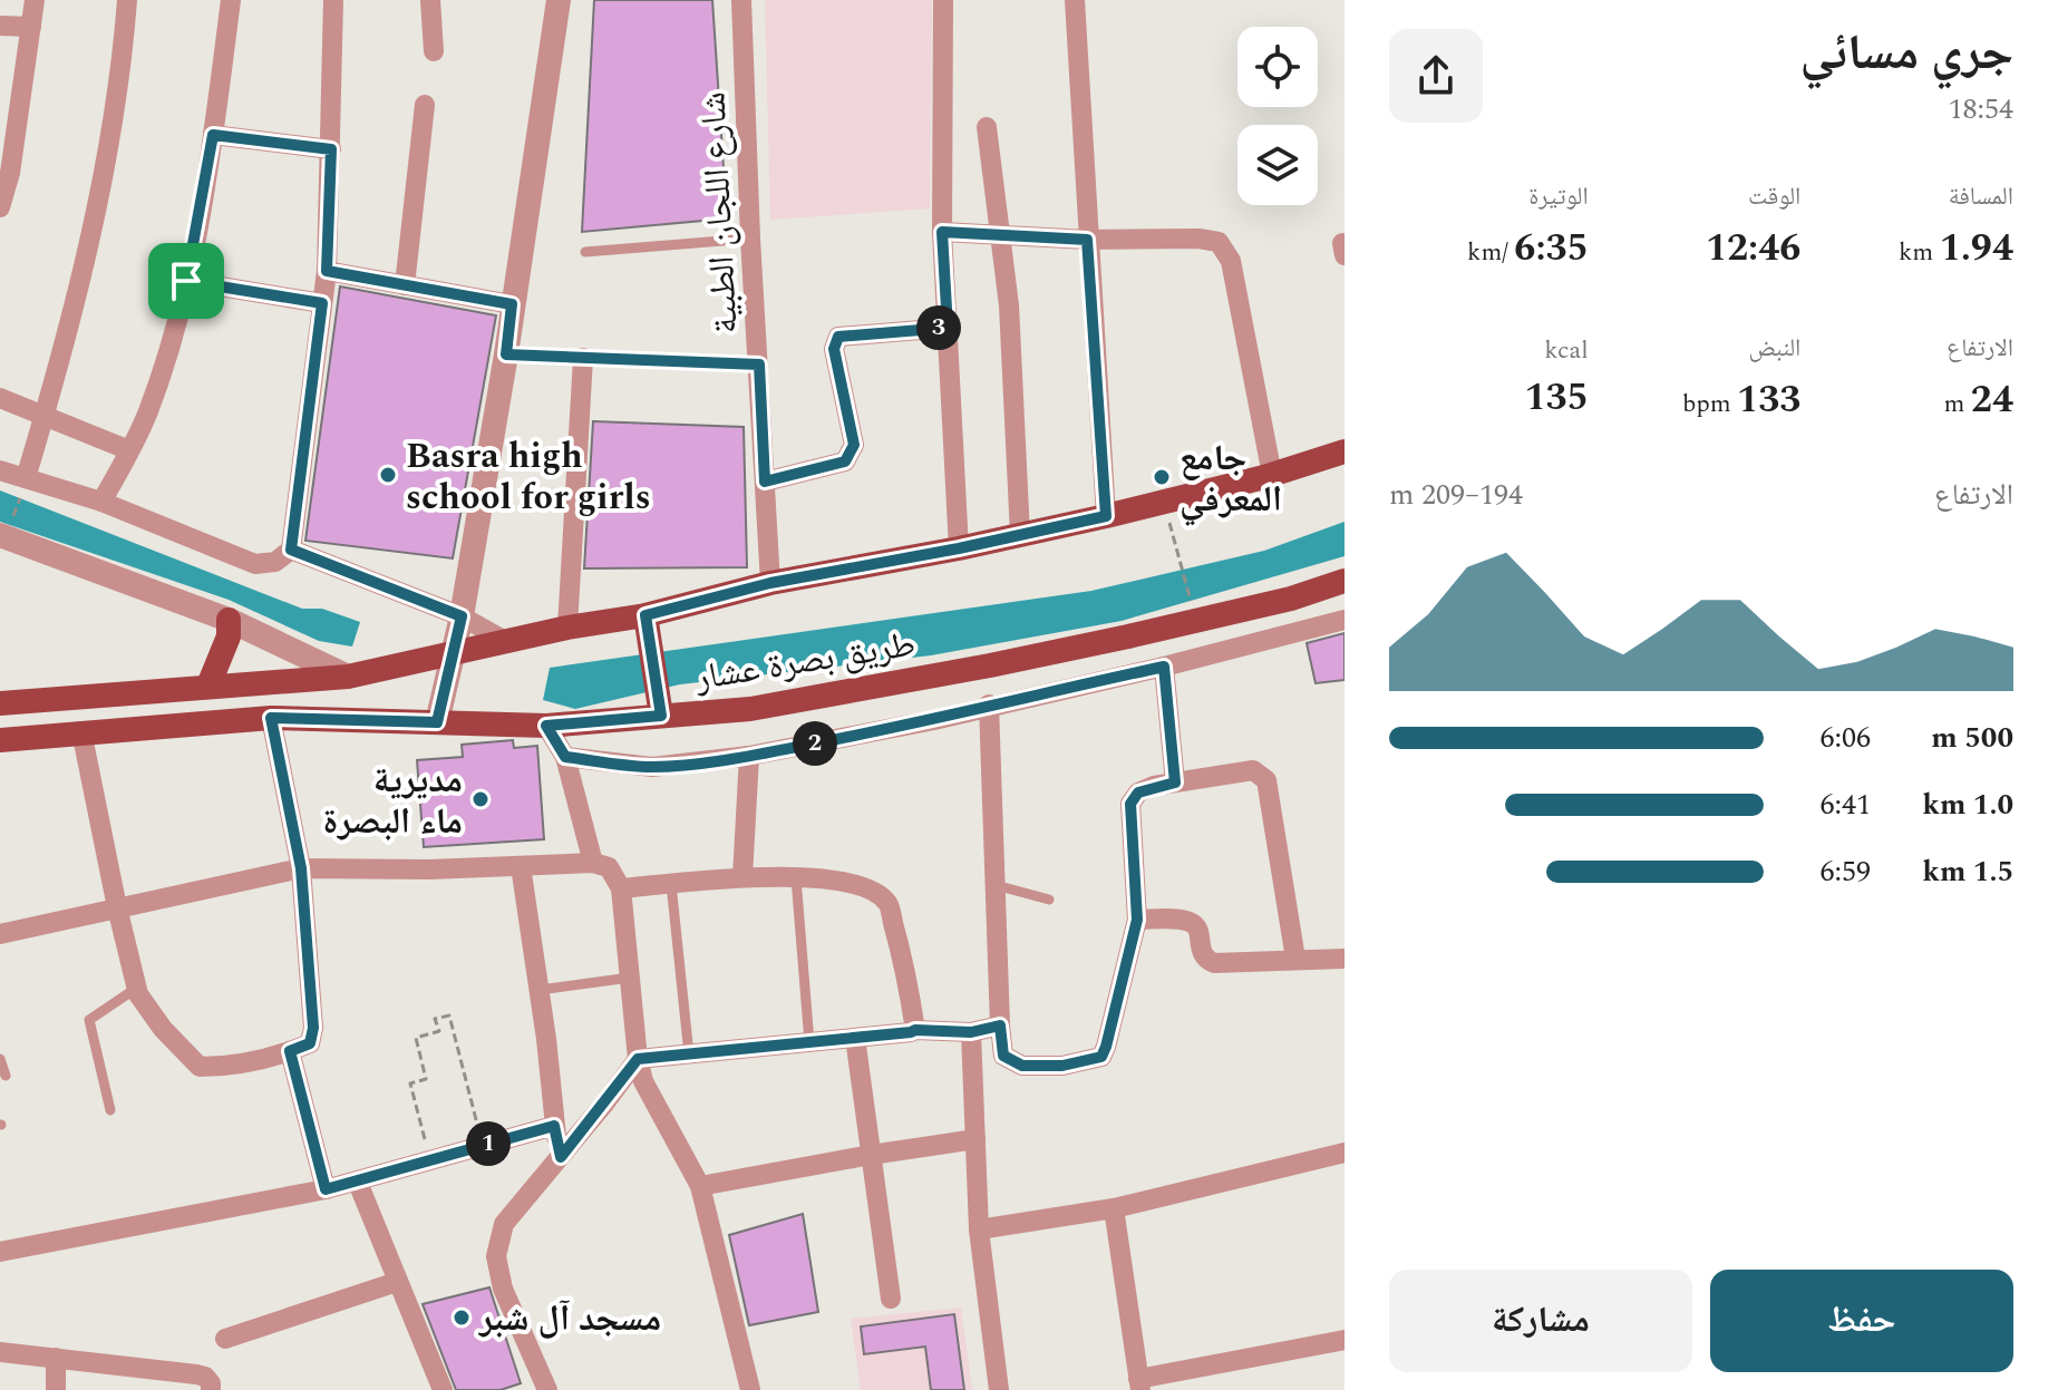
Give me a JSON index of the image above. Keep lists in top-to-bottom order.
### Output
{
  "streets": {
    "main road": ["طريق بصرة عشار"],
    "street": ["شارع اللجان الطبية"]
  },
  "places": [
    "Basra high school for girls",
    "جامع المعرفي",
    "مديرية ماء البصرة",
    "مسجد آل شبر"
  ],
  "page": {
    "heading": ["جري مسائي", "18:54"],
    "stats": [
      ["المسافة", "1.94 km"],
      ["الوقت", "12:46"],
      ["الوتيرة", "6:35 /km"],
      ["الارتفاع", "24 m"],
      ["النبض", "133 bpm"],
      ["kcal", "135"]
    ],
    "pins": ["3", "2", "1"],
    "chart": ["الارتفاع", "194–209 m"],
    "list": [
      {
        "name": "500 m",
        "note": "6:06"
      },
      {
        "name": "1.0 km",
        "note": "6:41"
      },
      {
        "name": "1.5 km",
        "note": "6:59"
      }
    ],
    "buttons": ["حفظ", "مشاركة"]
  }
}
